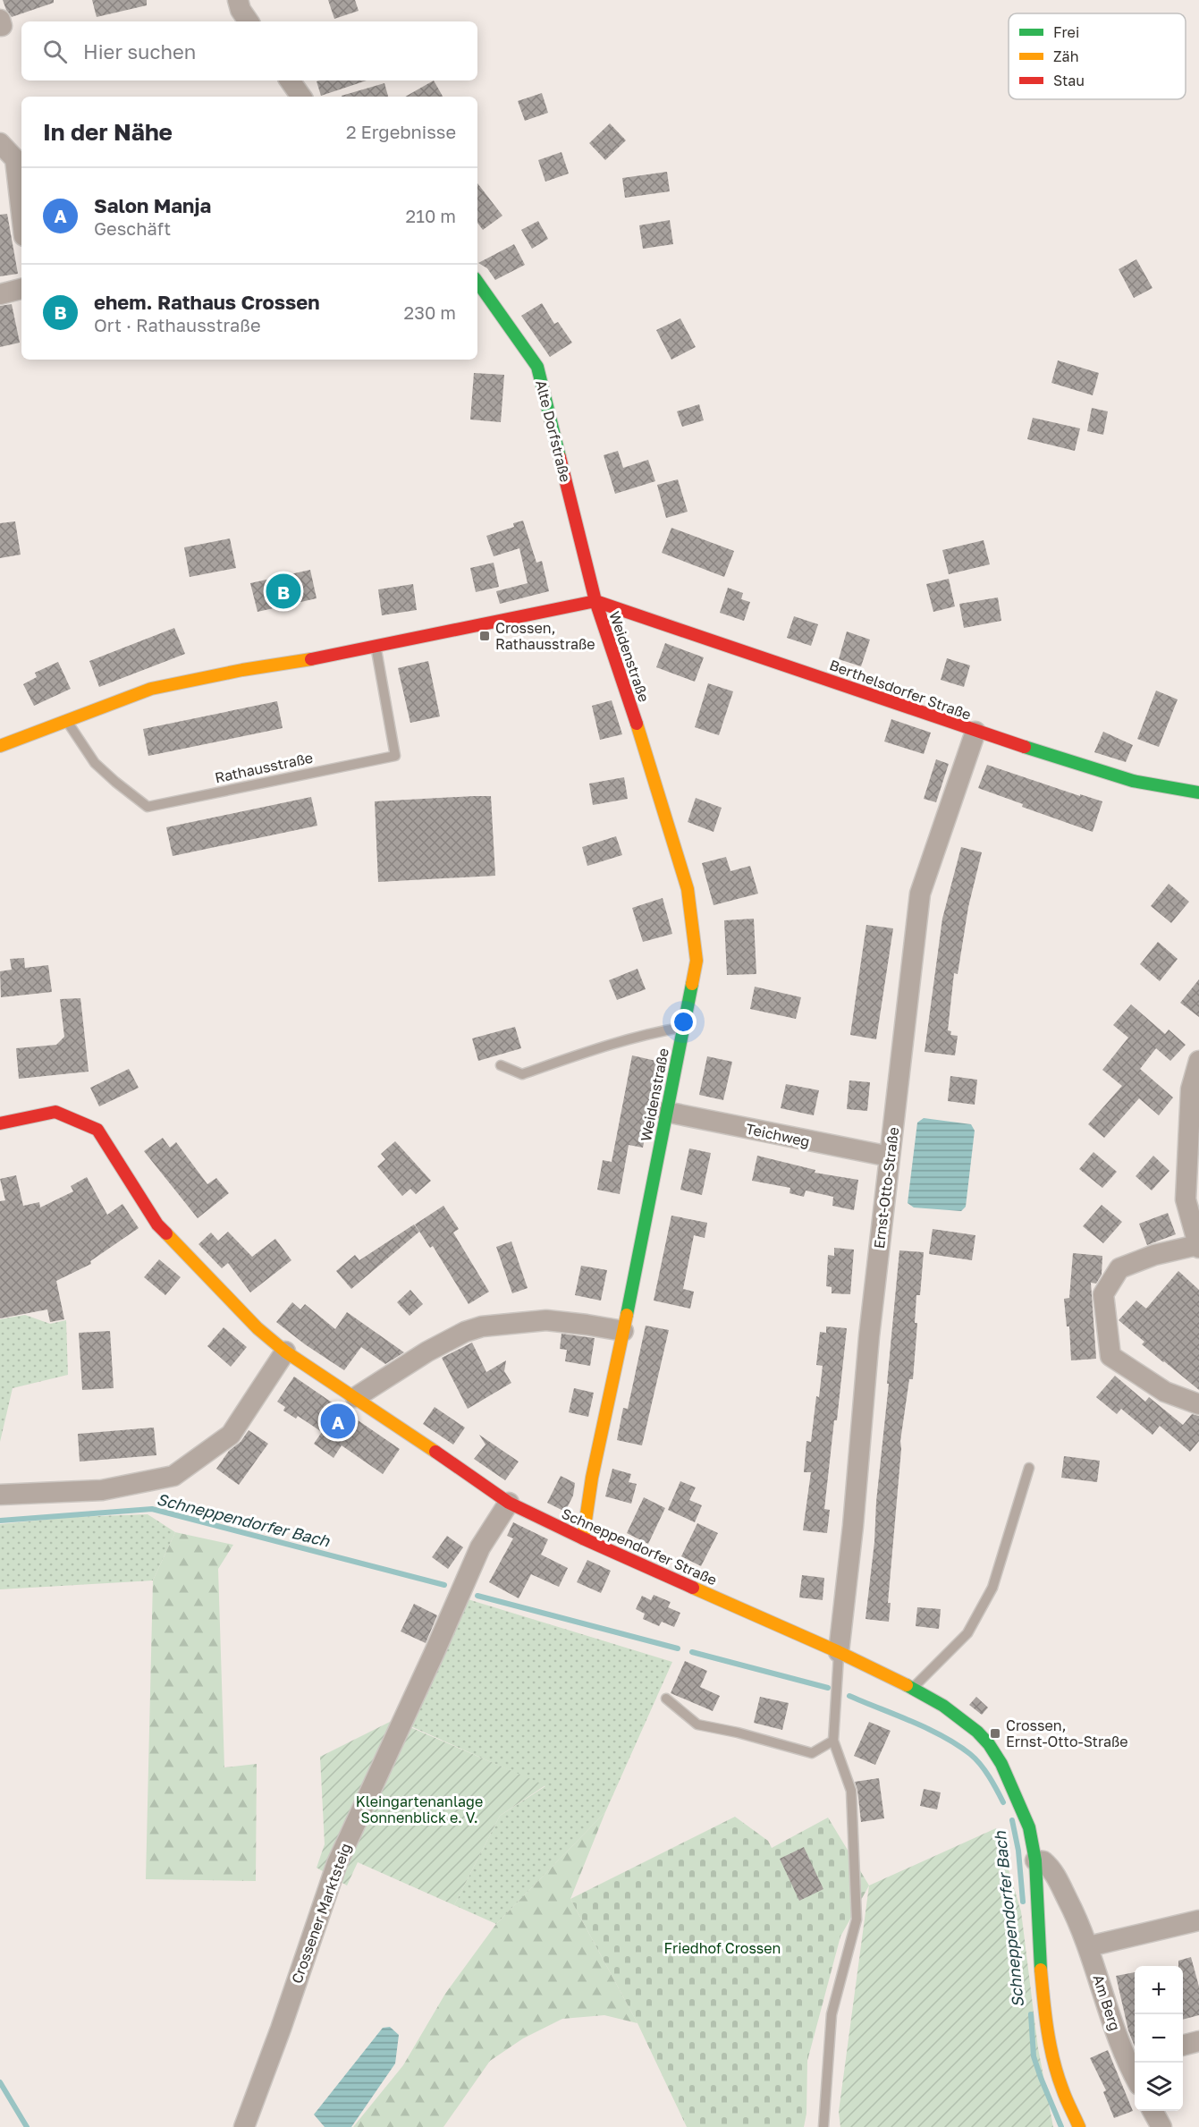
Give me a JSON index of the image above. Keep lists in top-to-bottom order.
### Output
{
  "streets": {
    "street": [
      "Alte Dorfstraße",
      "Weidenstraße",
      "Berthelsdorfer Straße",
      "Teichweg",
      "Ernst-Otto-Straße",
      "Schneppendorfer Straße",
      "Crossener Marktsteig",
      "Am Berg"
    ],
    "lane": ["Rathausstraße"]
  },
  "crossings": [
    ["Alte Dorfstraße", "Weidenstraße"],
    ["Alte Dorfstraße", "Berthelsdorfer Straße"],
    ["Weidenstraße", "Berthelsdorfer Straße"],
    ["Weidenstraße", "Teichweg"],
    ["Weidenstraße", "Schneppendorfer Straße"],
    ["Berthelsdorfer Straße", "Ernst-Otto-Straße"],
    ["Teichweg", "Ernst-Otto-Straße"],
    ["Ernst-Otto-Straße", "Schneppendorfer Straße"],
    ["Schneppendorfer Straße", "Crossener Marktsteig"],
    ["Schneppendorfer Straße", "Am Berg"]
  ],
  "water": ["Schneppendorfer Bach"],
  "parks": ["Kleingartenanlage Sonnenblick e. V.", "Friedhof Crossen"],
  "places": {
    "transit": ["Crossen, Rathausstraße", "Crossen, Ernst-Otto-Straße"]
  },
  "legend": ["Frei", "Zäh", "Stau"],
  "page": {
    "search": "Hier suchen",
    "heading": ["In der Nähe", "2 Ergebnisse"],
    "list": [
      {
        "mark": "A",
        "name": "Salon Manja",
        "note": "Geschäft",
        "value": "210 m"
      },
      {
        "mark": "B",
        "name": "ehem. Rathaus Crossen",
        "note": "Ort · Rathausstraße",
        "value": "230 m"
      }
    ],
    "pins": ["B", "A"],
    "map_buttons": ["+", "−"]
  }
}
